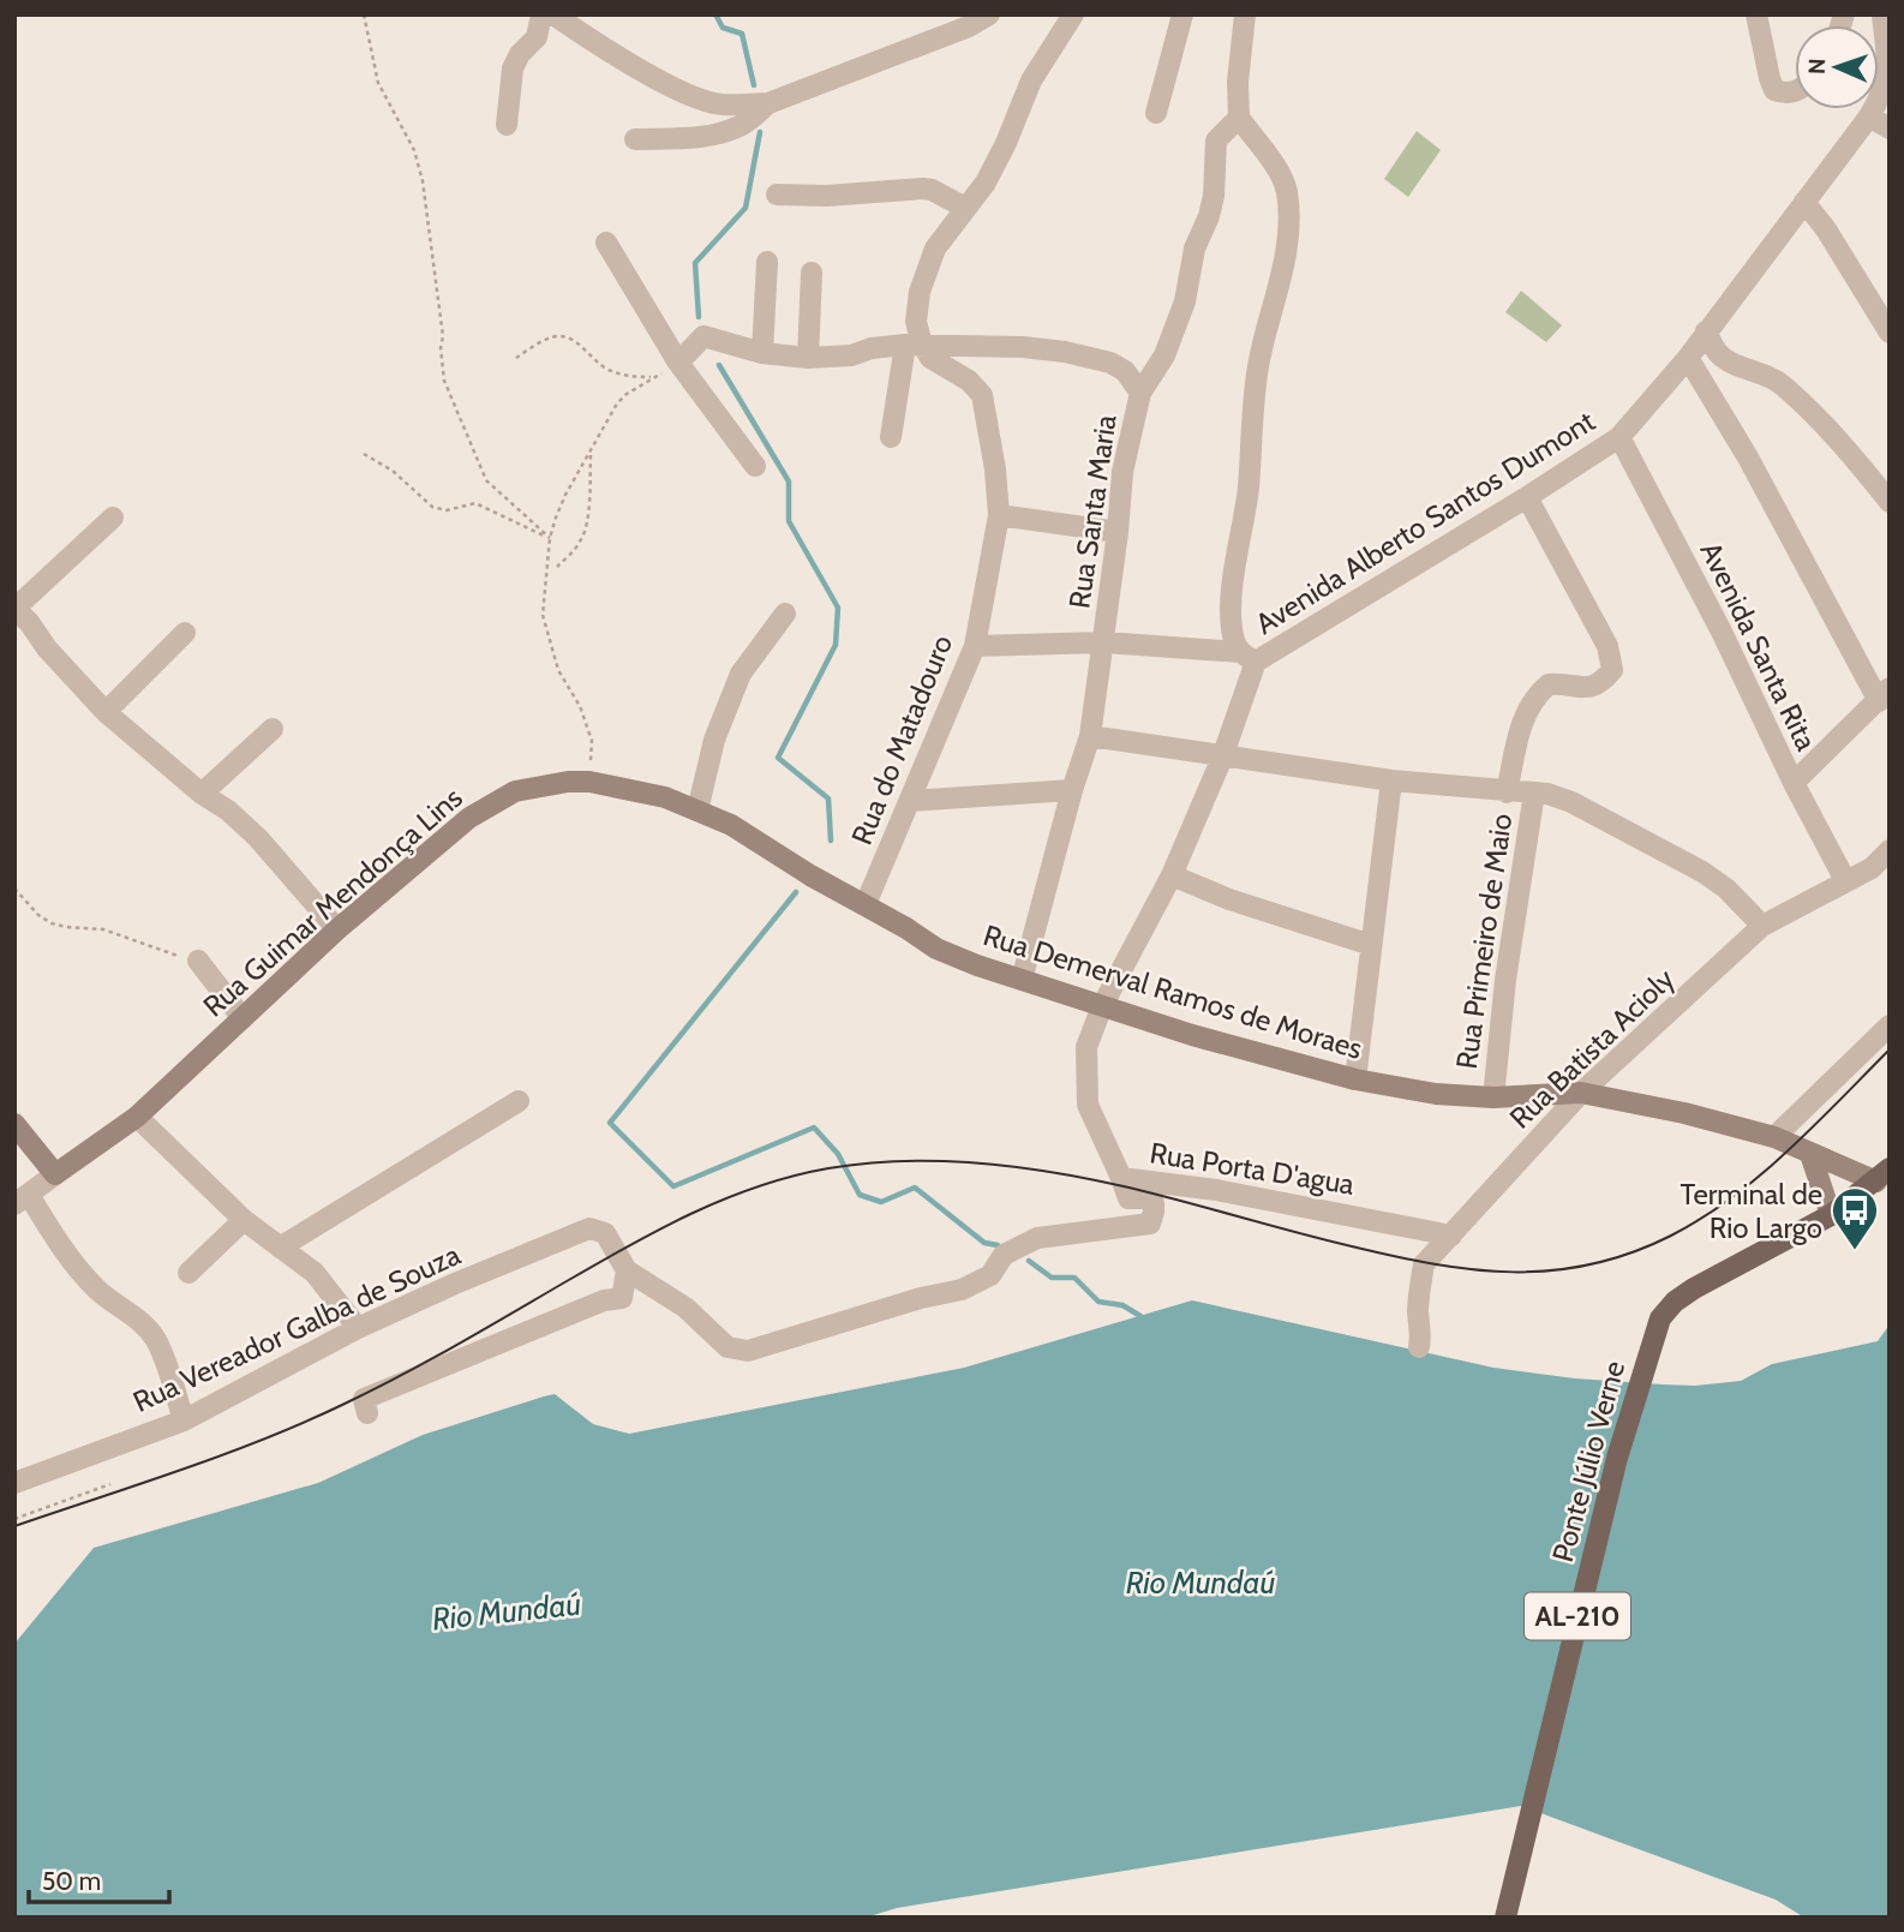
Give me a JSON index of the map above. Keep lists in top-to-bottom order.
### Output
{
  "streets": {
    "main road": ["Ponte Júlio Verne", "AL-210"],
    "street": [
      "Rua Santa Maria",
      "Avenida Alberto Santos Dumont",
      "Avenida Santa Rita",
      "Rua do Matadouro",
      "Rua Guimar Mendonça Lins",
      "Rua Primeiro de Maio",
      "Rua Demerval Ramos de Moraes",
      "Rua Batista Acioly",
      "Rua Porta D'agua",
      "Rua Vereador Galba de Souza"
    ]
  },
  "crossings": [
    ["Rua Santa Maria", "Rua Demerval Ramos de Moraes"],
    ["Avenida Alberto Santos Dumont", "Avenida Santa Rita"],
    ["Avenida Alberto Santos Dumont", "Rua Demerval Ramos de Moraes"],
    ["Avenida Alberto Santos Dumont", "Rua Porta D'agua"],
    ["Avenida Santa Rita", "Rua Batista Acioly"],
    ["Rua do Matadouro", "Rua Guimar Mendonça Lins"],
    ["Rua do Matadouro", "Rua Demerval Ramos de Moraes"],
    ["Rua Guimar Mendonça Lins", "Rua Demerval Ramos de Moraes"],
    ["Rua Primeiro de Maio", "Rua Demerval Ramos de Moraes"],
    ["Rua Demerval Ramos de Moraes", "Rua Batista Acioly"],
    ["Rua Demerval Ramos de Moraes", "AL-210"],
    ["Rua Batista Acioly", "Rua Porta D'agua"],
    ["Ponte Júlio Verne", "AL-210"]
  ],
  "water": ["Rio Mundaú"],
  "places": {
    "bus stop": ["Terminal de Rio Largo"]
  },
  "scale_bar": "50 m",
  "north": "left"
}
